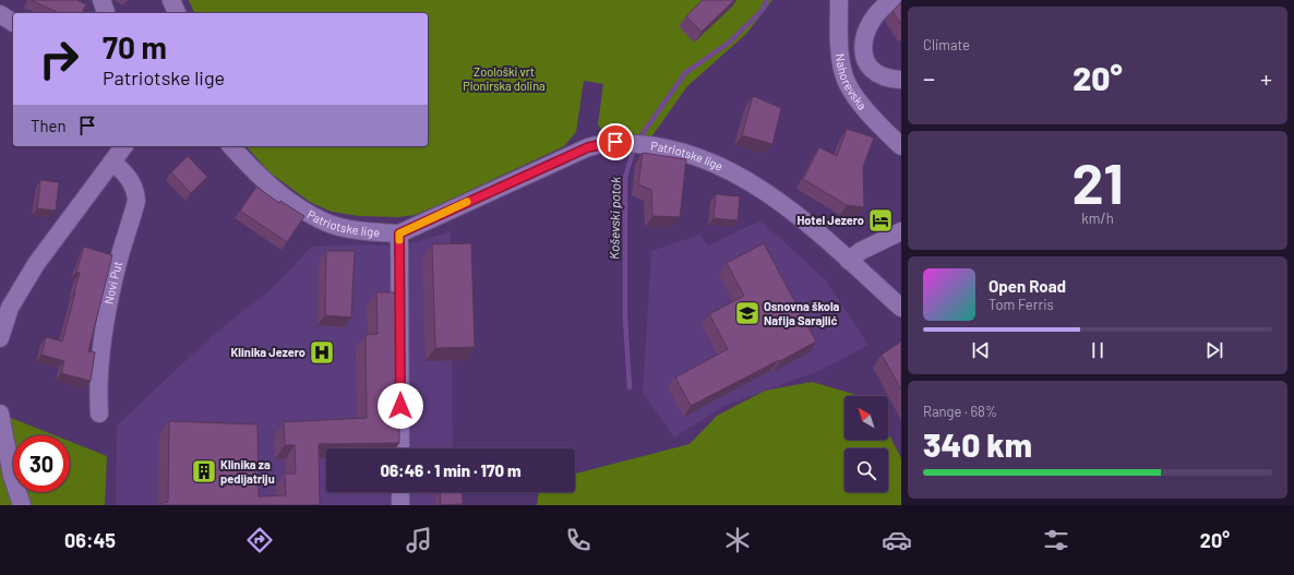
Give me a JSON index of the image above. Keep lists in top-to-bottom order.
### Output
{
  "streets": {
    "street": ["Nahorevska", "Patriotske lige", "Novi Put"]
  },
  "water": ["Koševski potok"],
  "parks": ["Zoološki vrt Pionirska dolina"],
  "places": {
    "hotel": ["Hotel Jezero"],
    "school or university": ["Osnovna škola Nafija Sarajlić"],
    "hospital": ["Klinika Jezero"],
    "building": ["Klinika za pedijatriju"]
  },
  "north": "top left",
  "page": {
    "tile": [
      "Climate",
      ["21", "km/h"],
      ["Range · 68%", "340 km"]
    ],
    "turn": ["70 m", "Patriotske lige"],
    "heat": ["−", "20°", "+"],
    "then": "Then",
    "song": ["Open Road", "Tom Ferris"],
    "limit": "30",
    "trip": "06:46 · 1 min · 170 m",
    "tabs": ["06:45", "20°"]
  }
}
